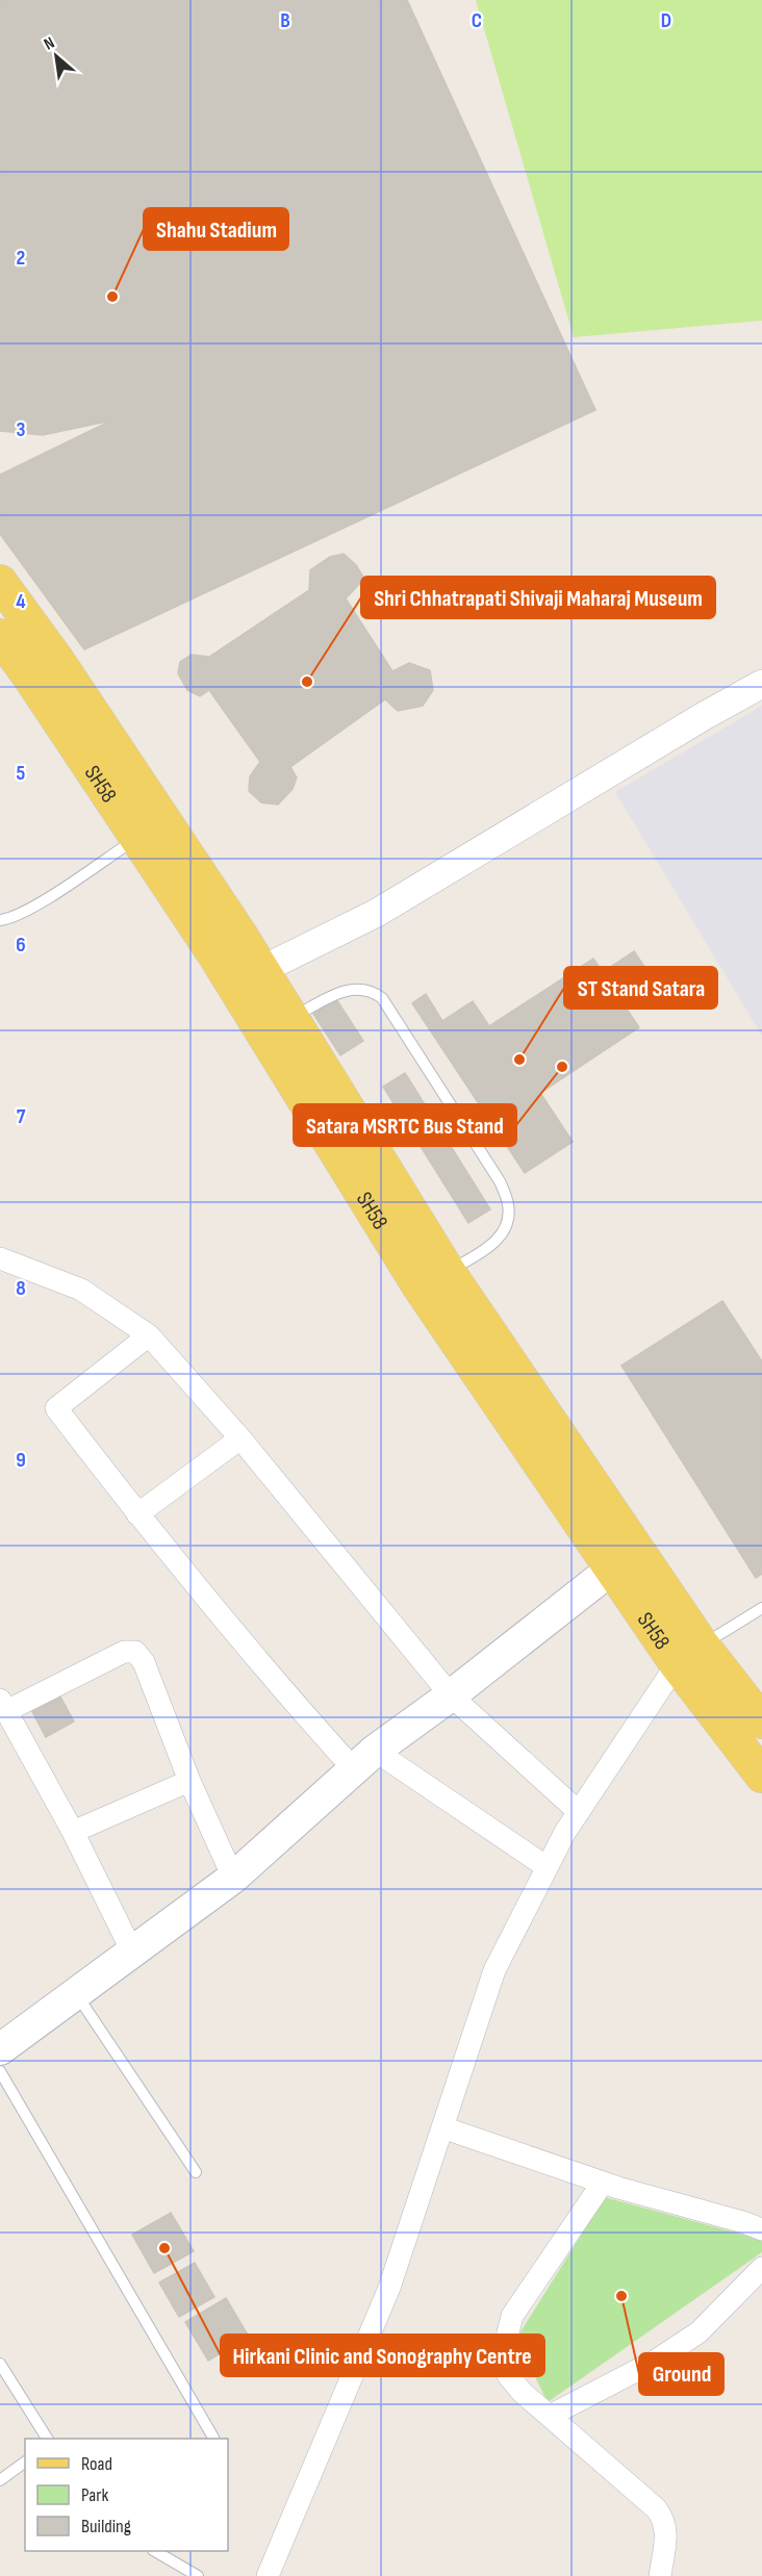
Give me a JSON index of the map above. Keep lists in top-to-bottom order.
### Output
{
  "streets": {
    "main road": ["SH58"]
  },
  "places": [
    "Shahu Stadium",
    "Shri Chhatrapati Shivaji Maharaj Museum",
    "ST Stand Satara",
    "Satara MSRTC Bus Stand",
    "Hirkani Clinic and Sonography Centre",
    "Ground"
  ],
  "legend": ["Road", "Park", "Building"],
  "north": "top left",
  "grid": {
    "columns": ["B", "C", "D"],
    "rows": [
      "2",
      "3",
      "4",
      "5",
      "6",
      "7",
      "8",
      "9"
    ]
  }
}
